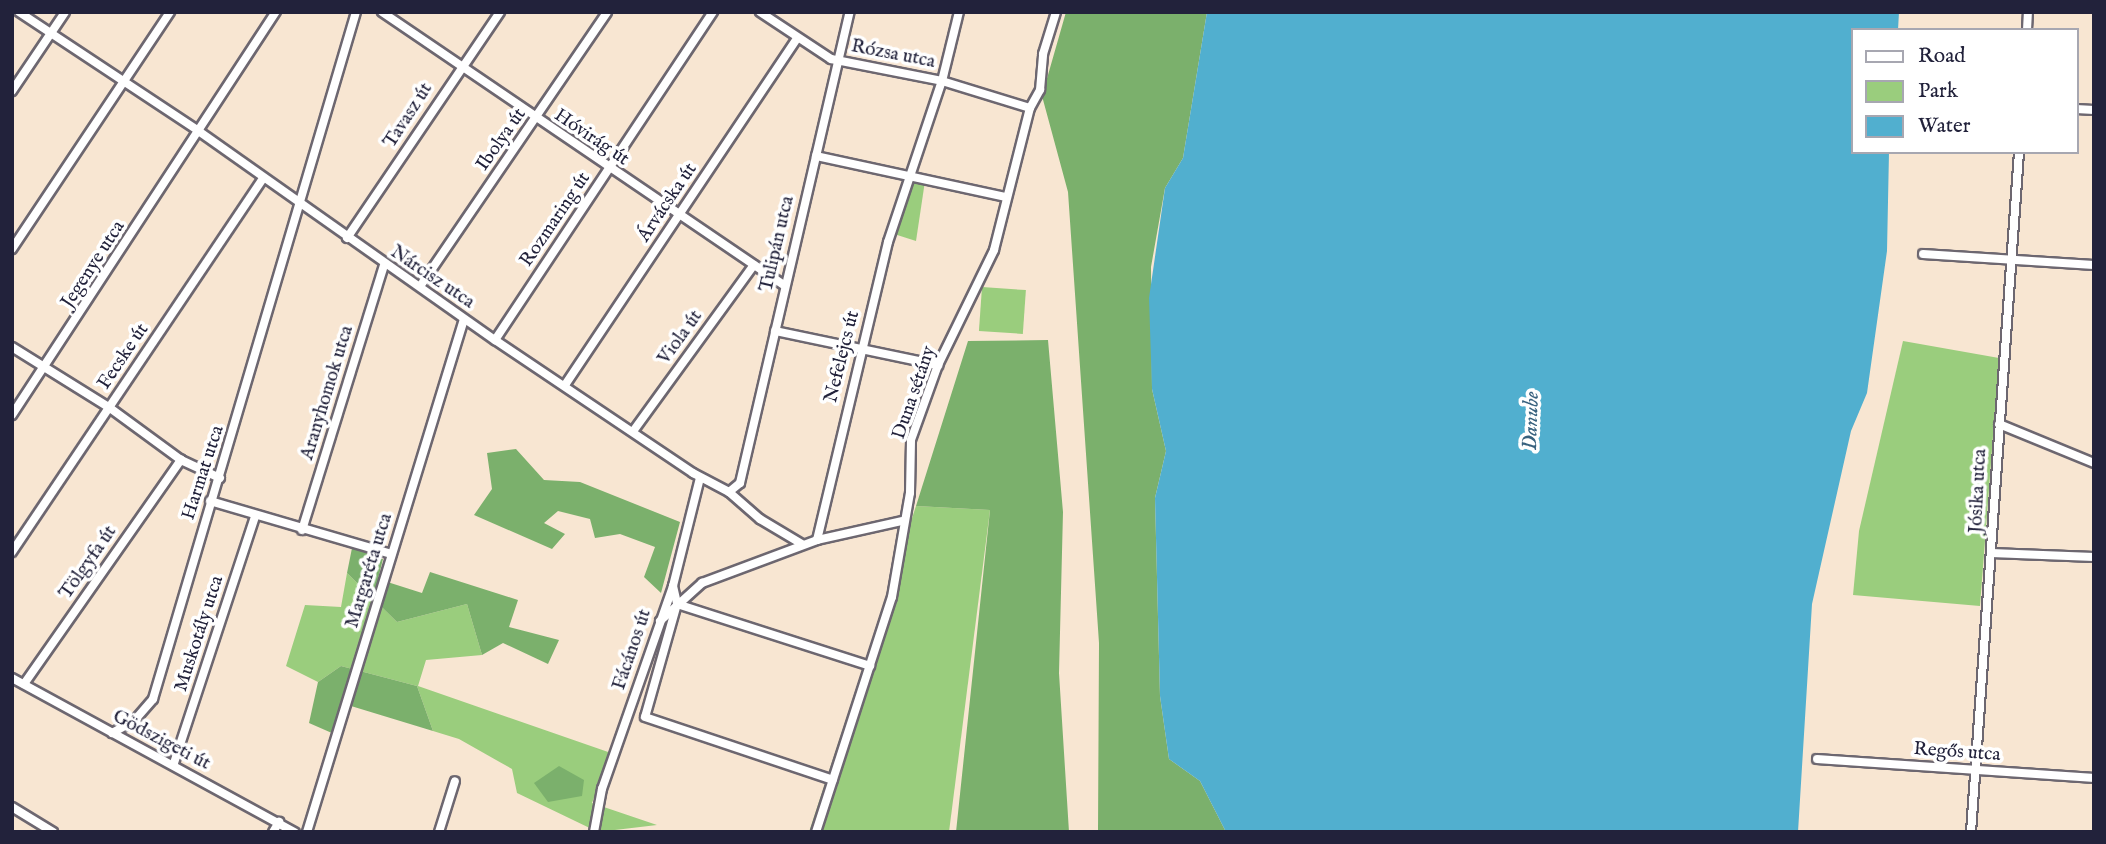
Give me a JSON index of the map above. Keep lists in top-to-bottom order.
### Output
{
  "streets": {
    "street": [
      "Rózsa utca",
      "Tavasz út",
      "Hóvirág út",
      "Ibolya út",
      "Árvácska út",
      "Rozmaring út",
      "Tulipán utca",
      "Jegenye utca",
      "Nárcisz utca",
      "Viola út",
      "Fecske út",
      "Nefelejcs út",
      "Aranyhomok utca",
      "Duna sétány",
      "Harmat utca",
      "Jósika utca",
      "Tölgyfa út",
      "Margaréta utca",
      "Muskotály utca",
      "Fácános út",
      "Gödszigeti út",
      "Regős utca"
    ]
  },
  "crossings": [
    ["Rózsa utca", "Árvácska út"],
    ["Rózsa utca", "Tulipán utca"],
    ["Rózsa utca", "Nefelejcs út"],
    ["Rózsa utca", "Duna sétány"],
    ["Tavasz út", "Hóvirág út"],
    ["Tavasz út", "Nárcisz utca"],
    ["Hóvirág út", "Ibolya út"],
    ["Hóvirág út", "Árvácska út"],
    ["Hóvirág út", "Rozmaring út"],
    ["Hóvirág út", "Tulipán utca"],
    ["Hóvirág út", "Viola út"],
    ["Ibolya út", "Nárcisz utca"],
    ["Árvácska út", "Nárcisz utca"],
    ["Rozmaring út", "Nárcisz utca"],
    ["Tulipán utca", "Nárcisz utca"],
    ["Jegenye utca", "Nárcisz utca"],
    ["Nárcisz utca", "Viola út"],
    ["Nárcisz utca", "Fecske út"],
    ["Nárcisz utca", "Aranyhomok utca"],
    ["Nárcisz utca", "Harmat utca"],
    ["Nárcisz utca", "Margaréta utca"],
    ["Nárcisz utca", "Fácános út"],
    ["Harmat utca", "Gödszigeti út"],
    ["Jósika utca", "Regős utca"],
    ["Tölgyfa út", "Gödszigeti út"],
    ["Muskotály utca", "Gödszigeti út"]
  ],
  "water": ["Danube"],
  "legend": ["Road", "Park", "Water"]
}
